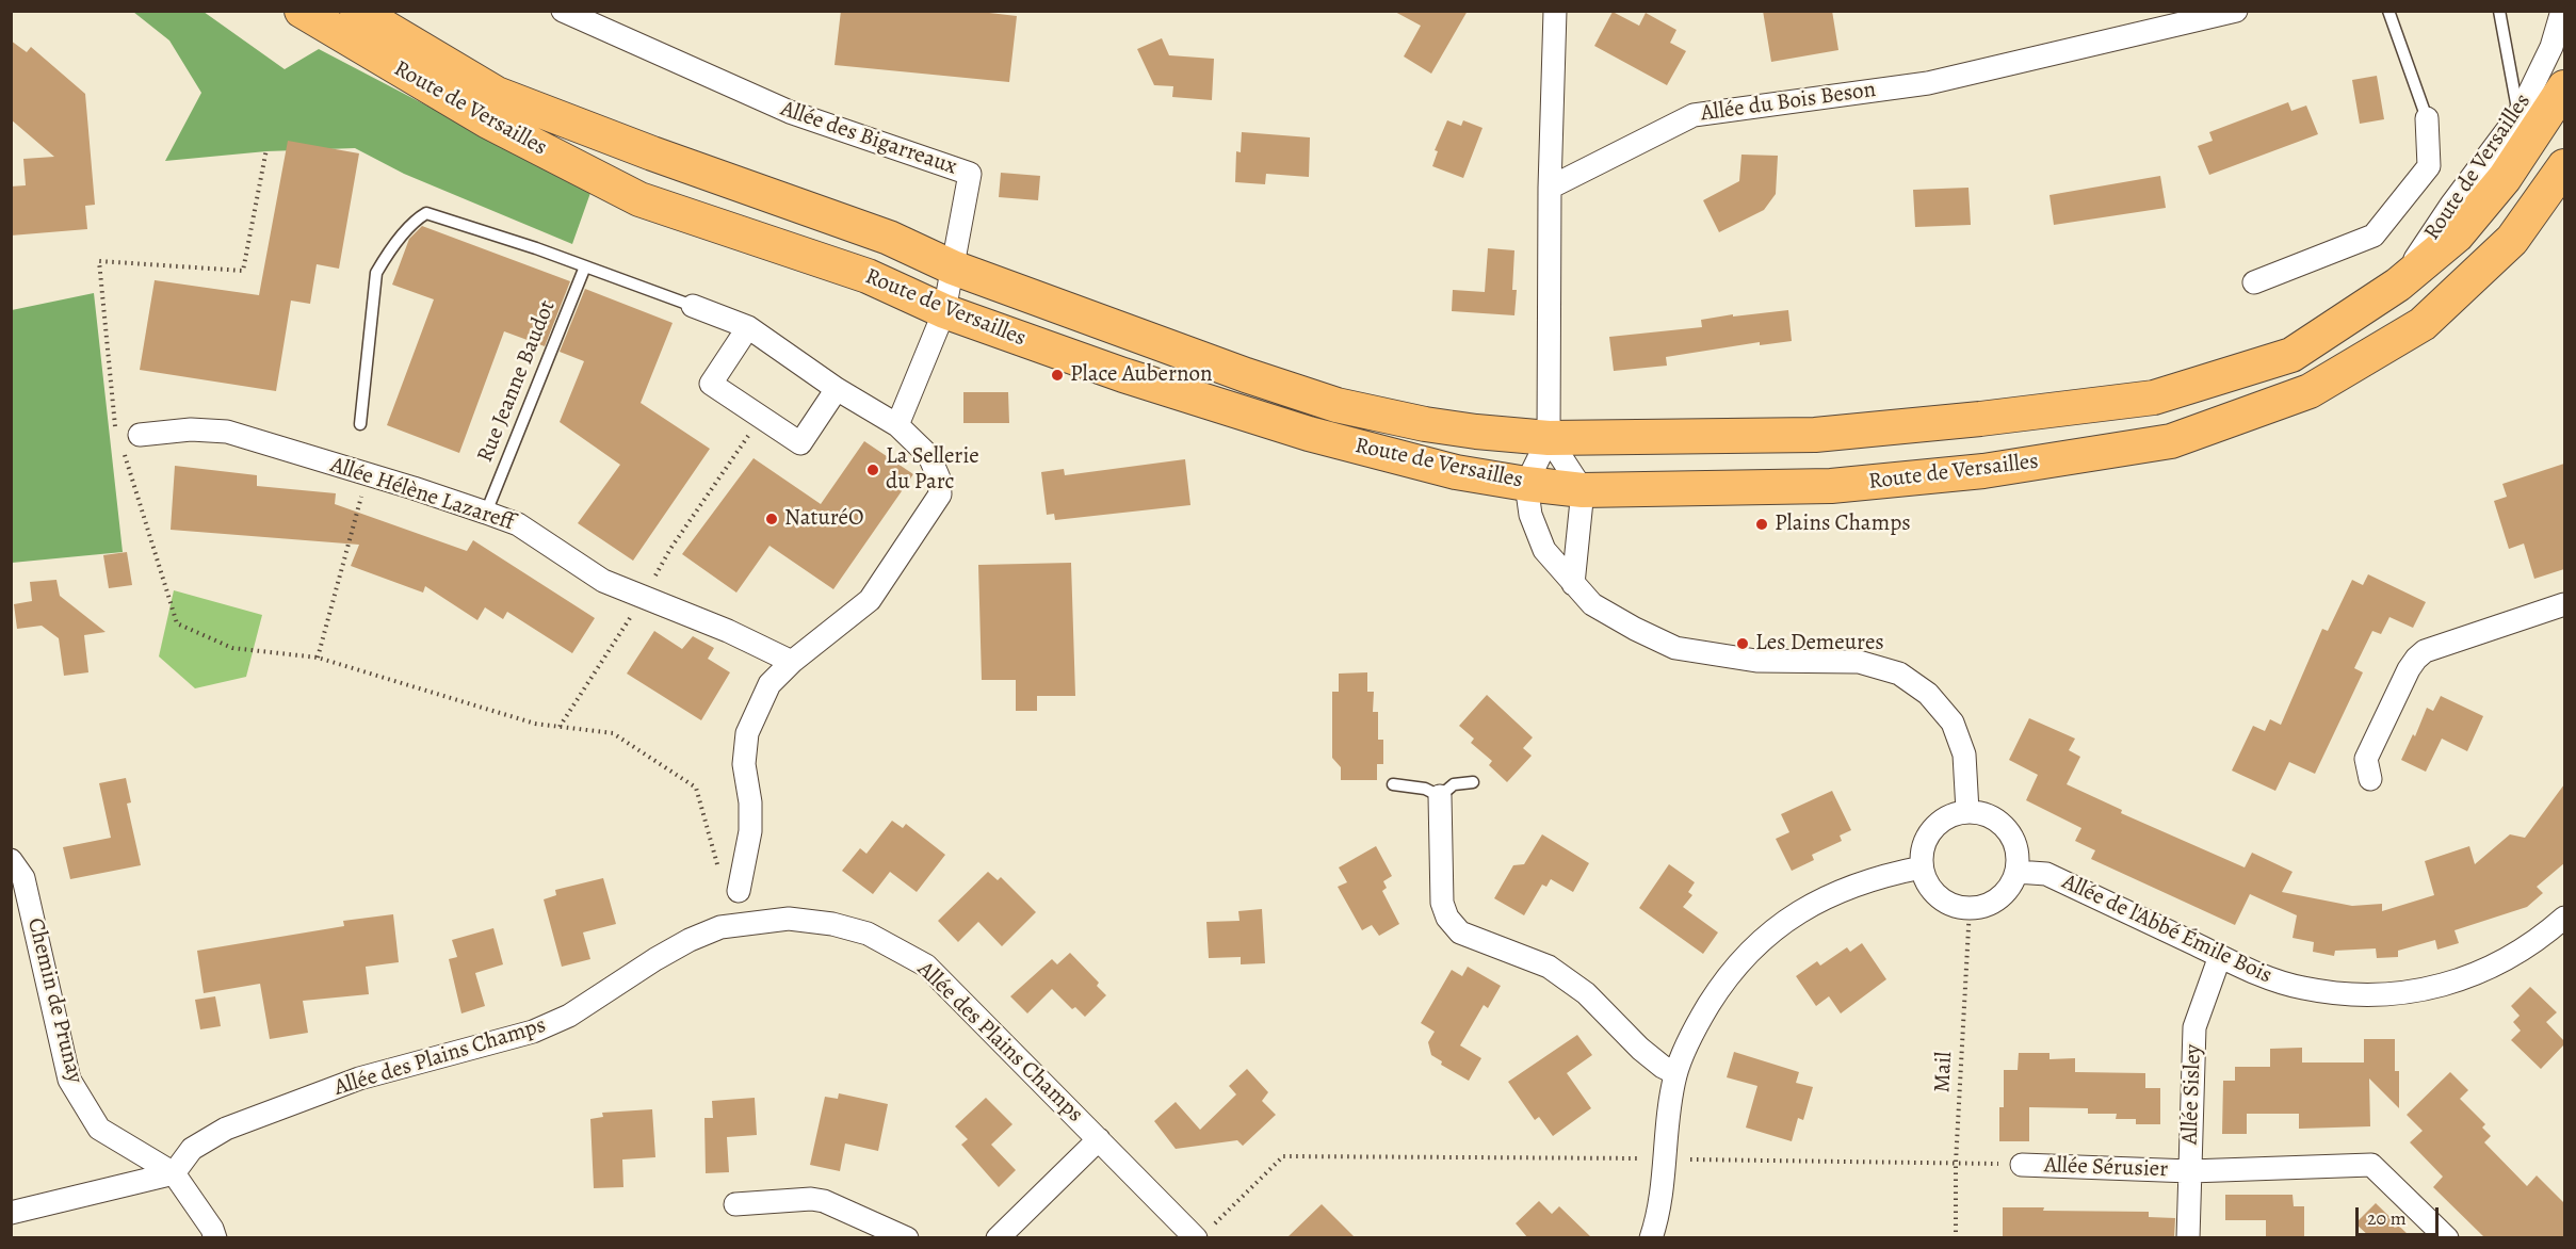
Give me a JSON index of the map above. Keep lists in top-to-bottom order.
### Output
{
  "streets": {
    "main road": ["Route de Versailles"],
    "street": [
      "Allée du Bois Beson",
      "Allée des Bigarreaux",
      "Allée Hélène Lazareff",
      "Allée de l'Abbé Émile Bois",
      "Chemin de Prunay",
      "Allée des Plains Champs",
      "Allée Sisley",
      "Allée Sérusier"
    ],
    "lane": ["Rue Jeanne Baudot"],
    "path": ["Mail"]
  },
  "crossings": [
    ["Route de Versailles", "Allée des Bigarreaux"],
    ["Rue Jeanne Baudot", "Allée Hélène Lazareff"],
    ["Allée de l'Abbé Émile Bois", "Mail"],
    ["Allée de l'Abbé Émile Bois", "Allée Sisley"],
    ["Chemin de Prunay", "Allée des Plains Champs"],
    ["Allée Sisley", "Allée Sérusier"]
  ],
  "places": [
    "Place Aubernon",
    "La Sellerie du Parc",
    "NaturéO",
    "Plains Champs",
    "Les Demeures"
  ],
  "scale_bar": "20 m"
}
